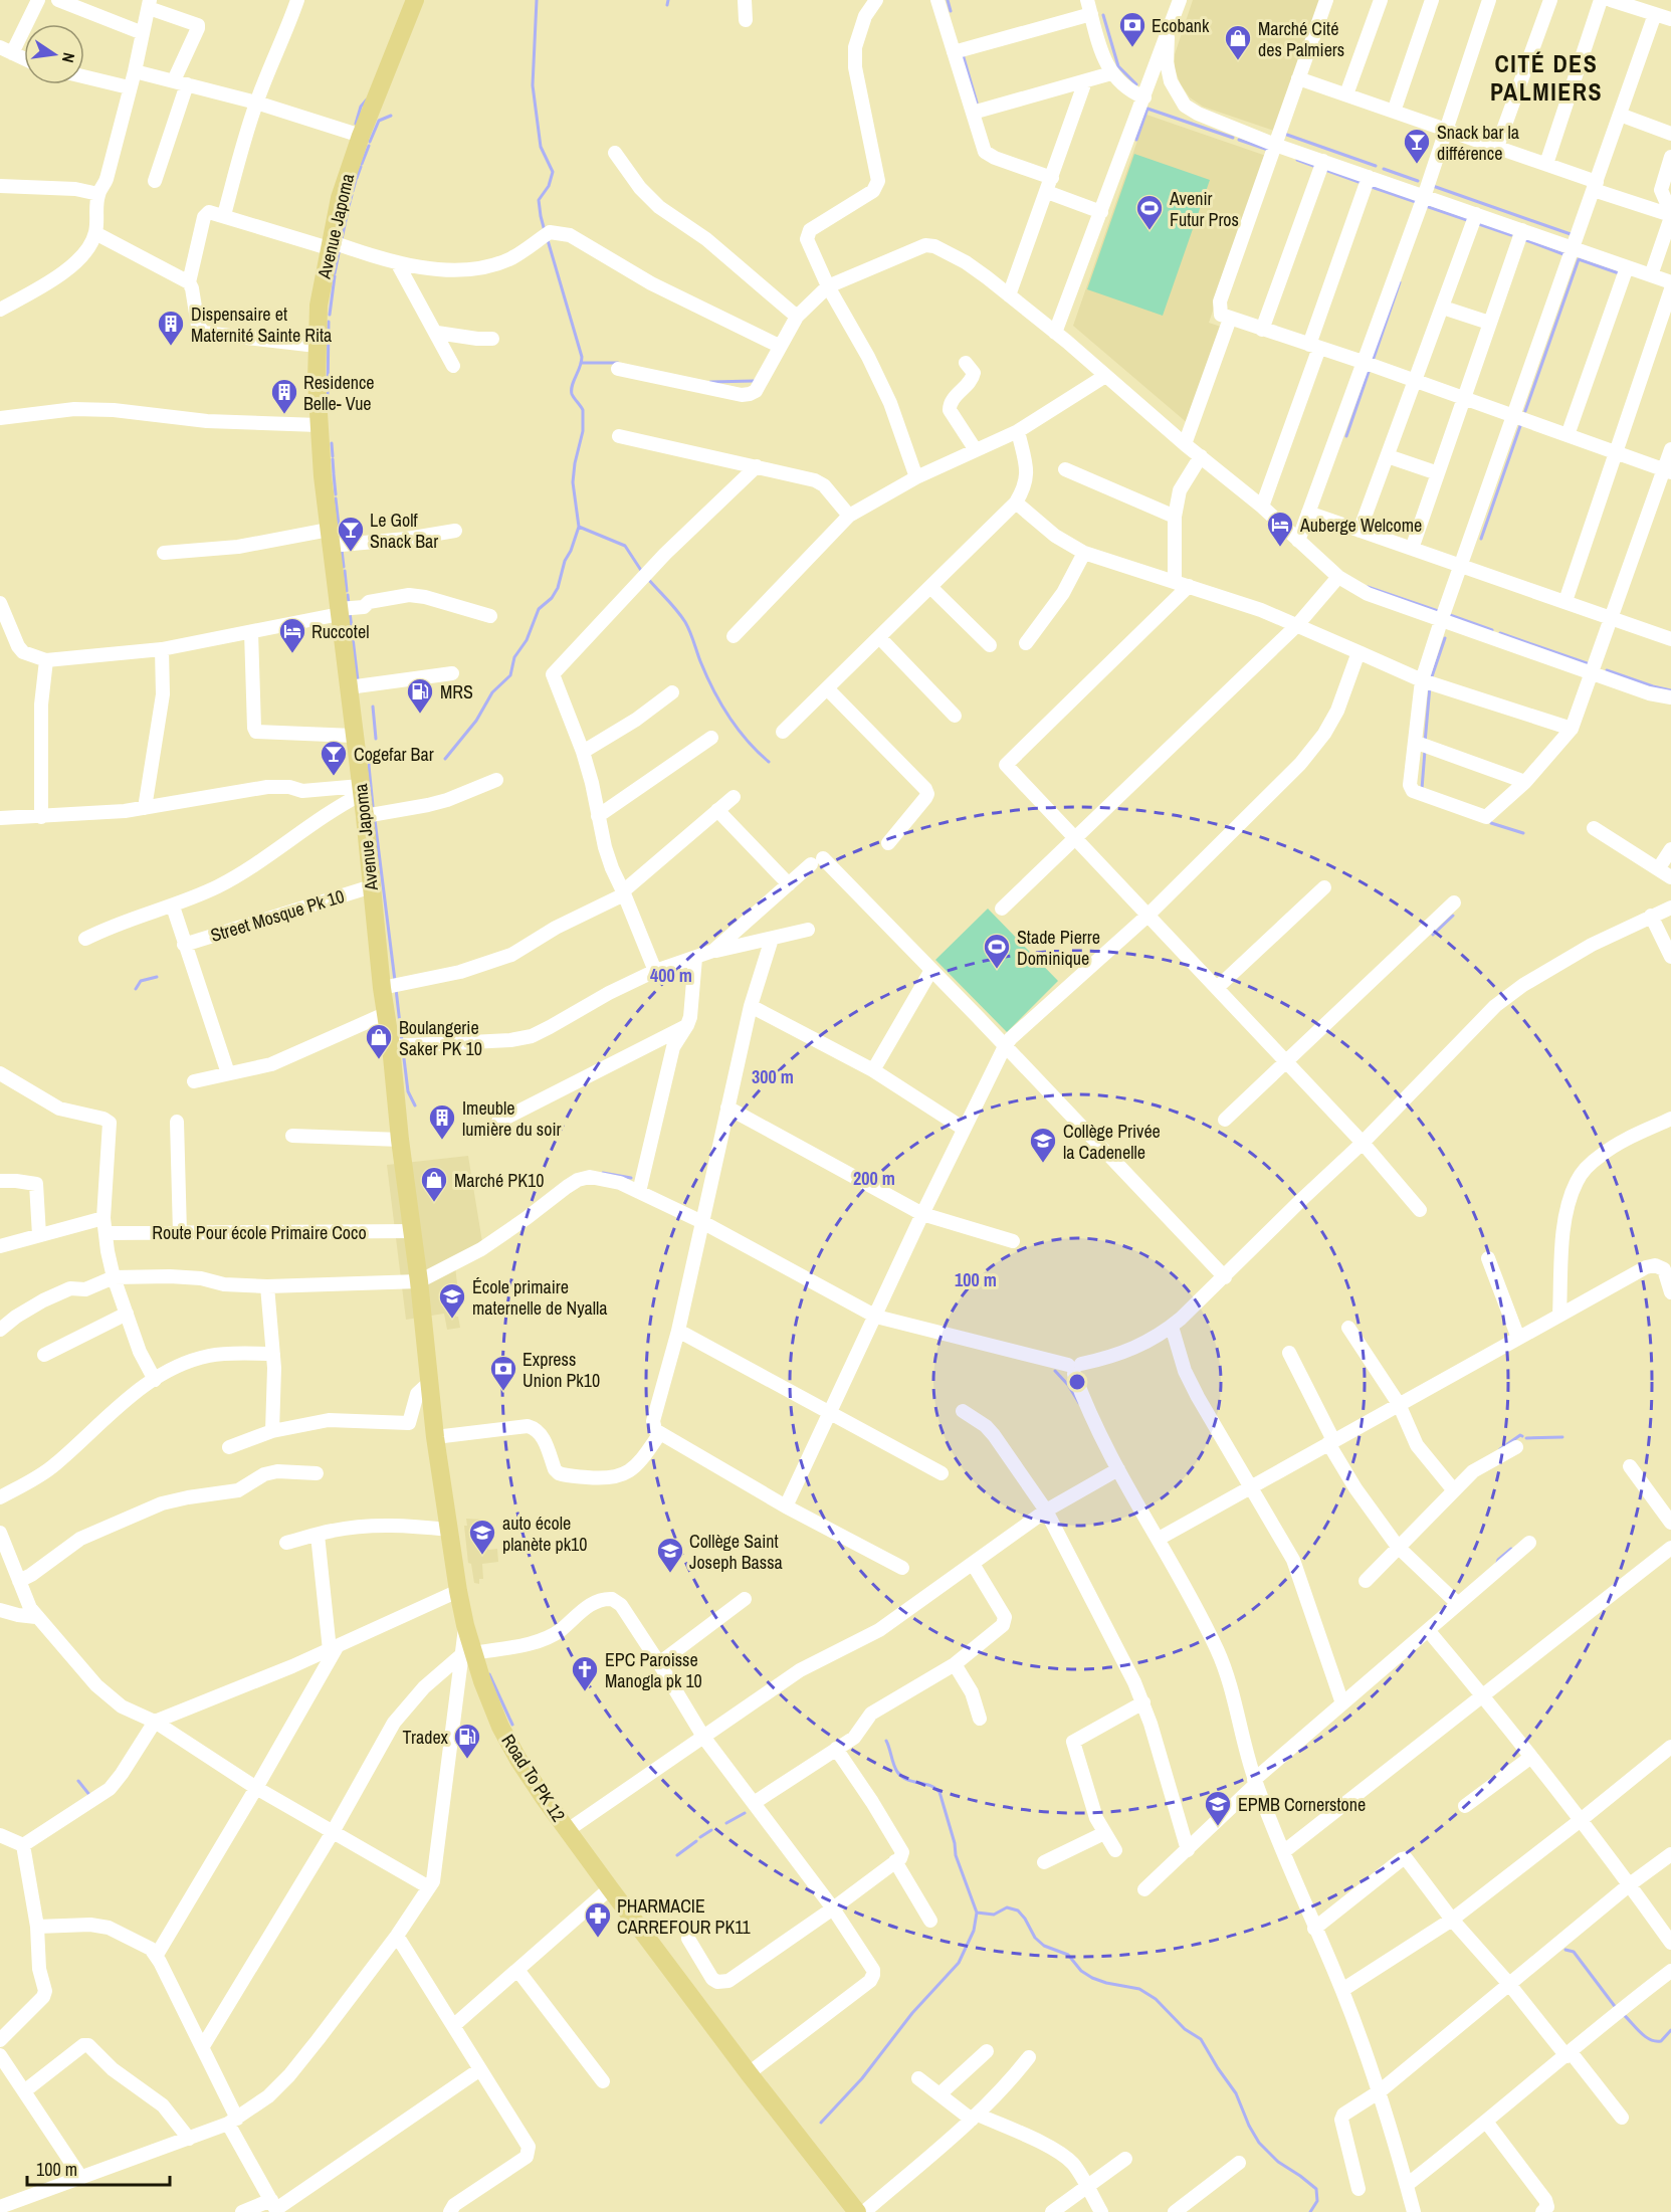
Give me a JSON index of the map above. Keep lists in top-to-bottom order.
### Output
{
  "streets": {
    "main road": ["Avenue Japoma", "Road To PK 12"],
    "street": ["Street Mosque Pk 10", "Route Pour école Primaire Coco"]
  },
  "crossings": [
    ["Avenue Japoma", "Street Mosque Pk 10"],
    ["Avenue Japoma", "Route Pour école Primaire Coco"],
    ["Avenue Japoma", "Road To PK 12"]
  ],
  "districts": ["CITÉ DES PALMIERS"],
  "places": {
    "bank": ["Ecobank", "Express Union Pk10"],
    "shop": ["Marché Cité des Palmiers", "Boulangerie Saker PK 10", "Marché PK10"],
    "bar": ["Snack bar la différence", "Le Golf Snack Bar", "Cogefar Bar"],
    "sports": ["Avenir Futur Pros", "Stade Pierre Dominique"],
    "building": ["Dispensaire et Maternité Sainte Rita", "Residence Belle- Vue", "Imeuble lumière du soir"],
    "hotel": ["Auberge Welcome", "Ruccotel"],
    "fuel station": ["MRS", "Tradex"],
    "school or university": [
      "Collège Privée la Cadenelle",
      "École primaire maternelle de Nyalla",
      "auto école planète pk10",
      "Collège Saint Joseph Bassa",
      "EPMB Cornerstone"
    ],
    "church": ["EPC Paroisse Manogla pk 10"],
    "pharmacy": ["PHARMACIE CARREFOUR PK11"]
  },
  "scale_bar": "100 m",
  "north": "right",
  "rings": [
    "400 m",
    "300 m",
    "200 m",
    "100 m"
  ]
}
